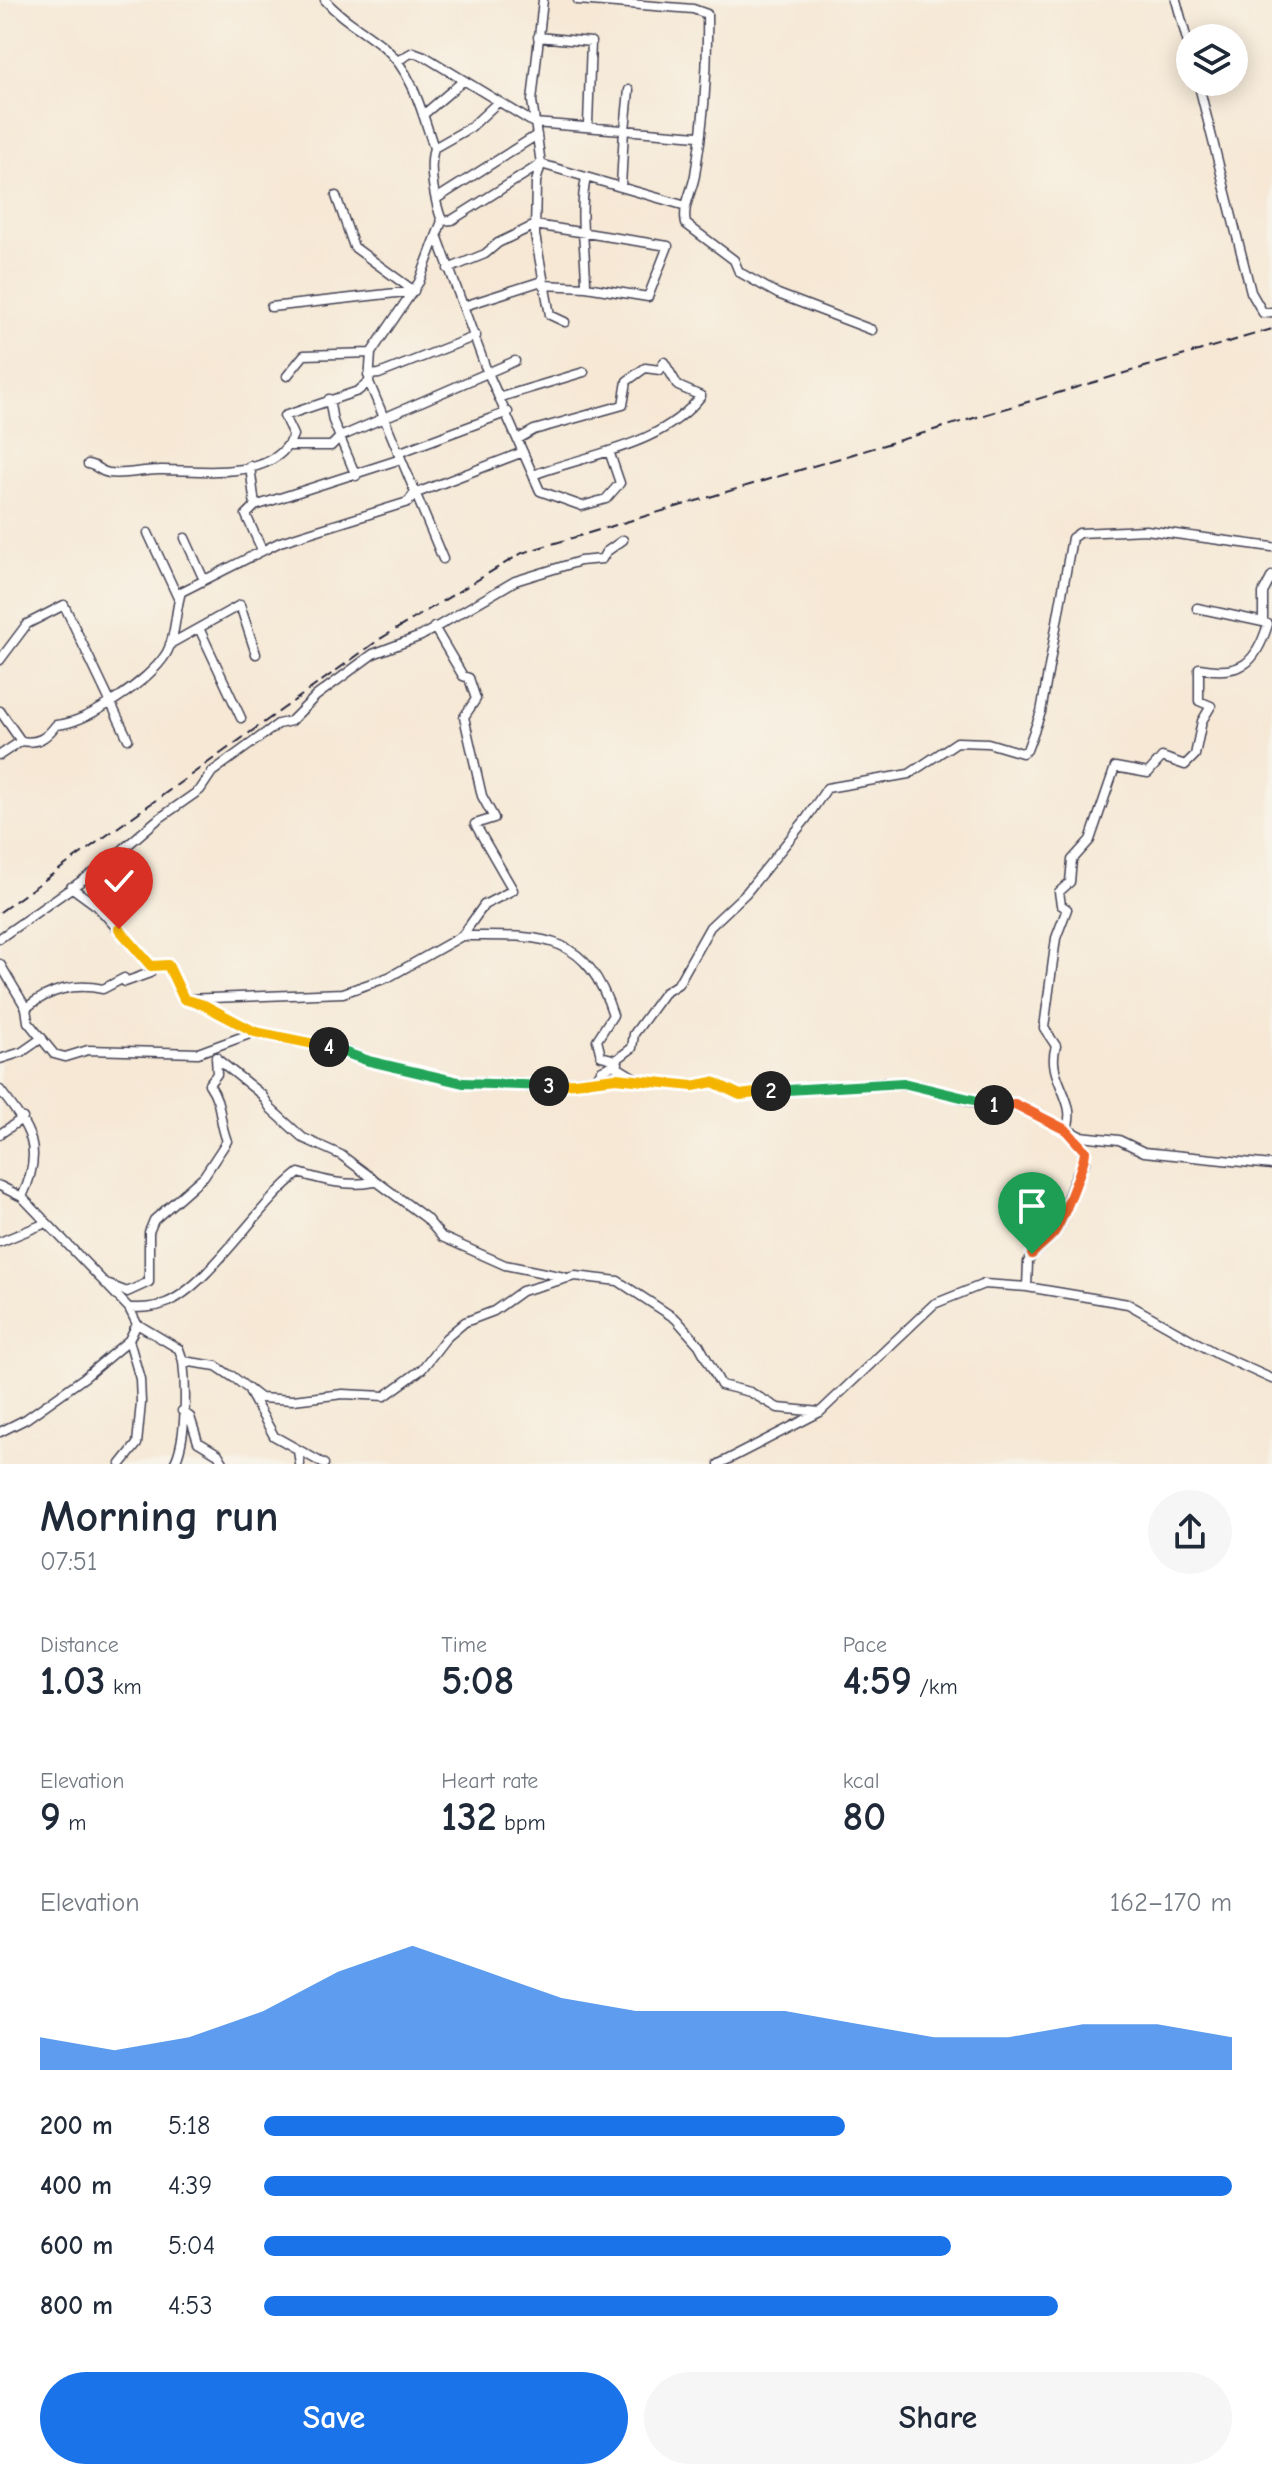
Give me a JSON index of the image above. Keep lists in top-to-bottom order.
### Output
{
  "page": {
    "pins": [
      "4",
      "3",
      "2",
      "1"
    ],
    "heading": ["Morning run", "07:51"],
    "stats": [
      ["Distance", "1.03 km"],
      ["Time", "5:08"],
      ["Pace", "4:59 /km"],
      ["Elevation", "9 m"],
      ["Heart rate", "132 bpm"],
      ["kcal", "80"]
    ],
    "chart": ["Elevation", "162–170 m"],
    "list": [
      {
        "name": "200 m",
        "note": "5:18"
      },
      {
        "name": "400 m",
        "note": "4:39"
      },
      {
        "name": "600 m",
        "note": "5:04"
      },
      {
        "name": "800 m",
        "note": "4:53"
      }
    ],
    "buttons": ["Save", "Share"]
  }
}
